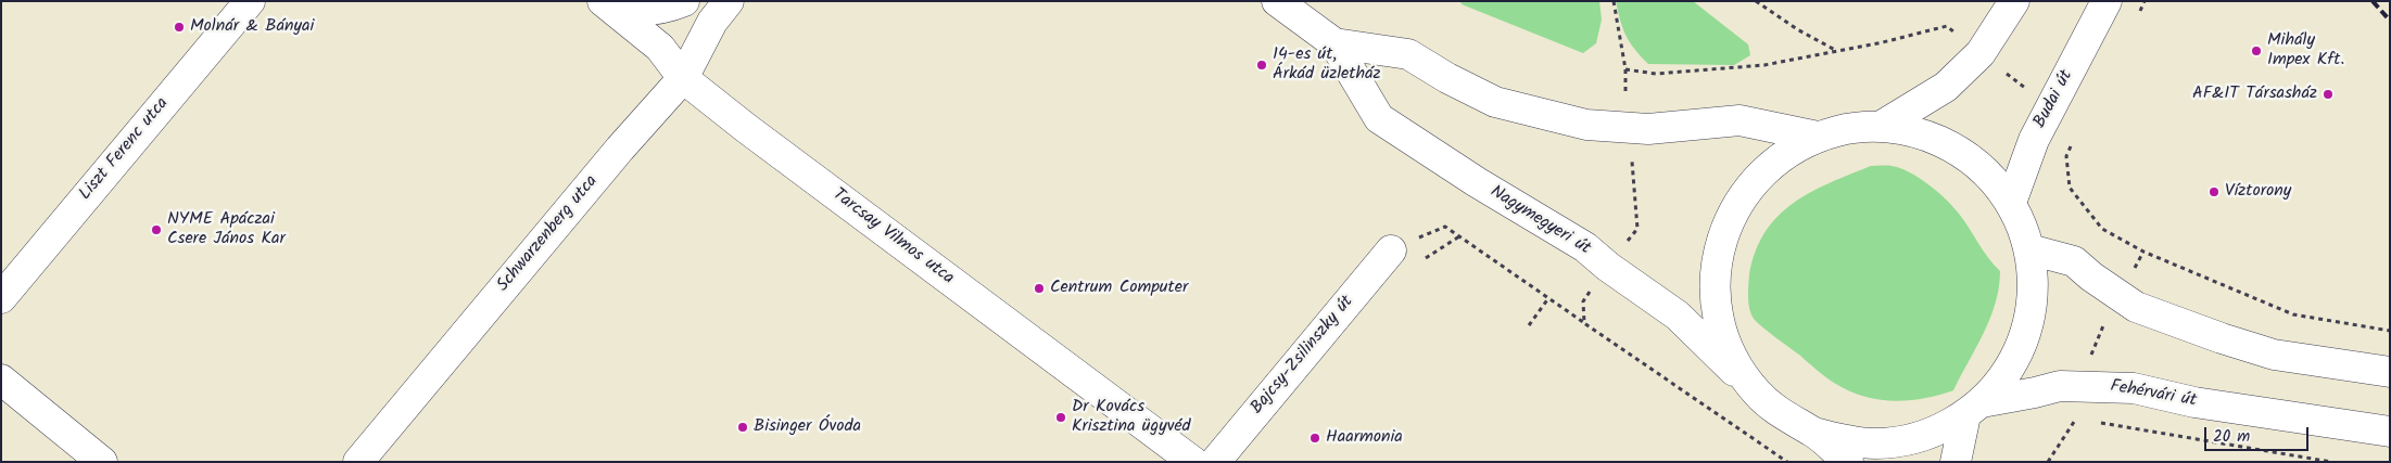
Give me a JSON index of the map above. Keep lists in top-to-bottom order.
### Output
{
  "streets": {
    "main road": [
      "Budai út",
      "Liszt Ferenc utca",
      "Nagymegyeri út",
      "Schwarzenberg utca",
      "Tarcsay Vilmos utca",
      "Bajcsy-Zsilinszky út",
      "Fehérvári út"
    ]
  },
  "crossings": [
    ["Schwarzenberg utca", "Tarcsay Vilmos utca"]
  ],
  "places": [
    "Molnár & Bányai",
    "Mihály Impex Kft.",
    "14-es út, Árkád üzletház",
    "AF&IT Társasház",
    "Víztorony",
    "NYME Apáczai Csere János Kar",
    "Centrum Computer",
    "Dr Kovács Krisztina ügyvéd",
    "Bisinger Óvoda",
    "Haarmonia"
  ],
  "scale_bar": "20 m"
}
